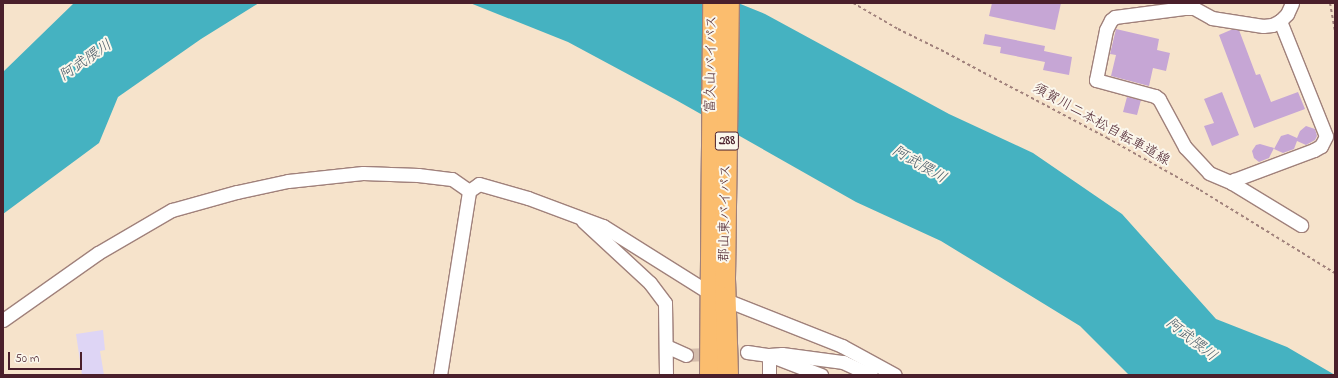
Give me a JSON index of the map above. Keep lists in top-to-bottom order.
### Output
{
  "streets": {
    "highway": ["富久山バイパス", "288", "郡山東バイパス"],
    "path": ["須賀川二本松自転車道線"]
  },
  "crossings": [
    ["富久山バイパス", "郡山東バイパス"]
  ],
  "water": ["阿武隈川"],
  "scale_bar": "50 m"
}
